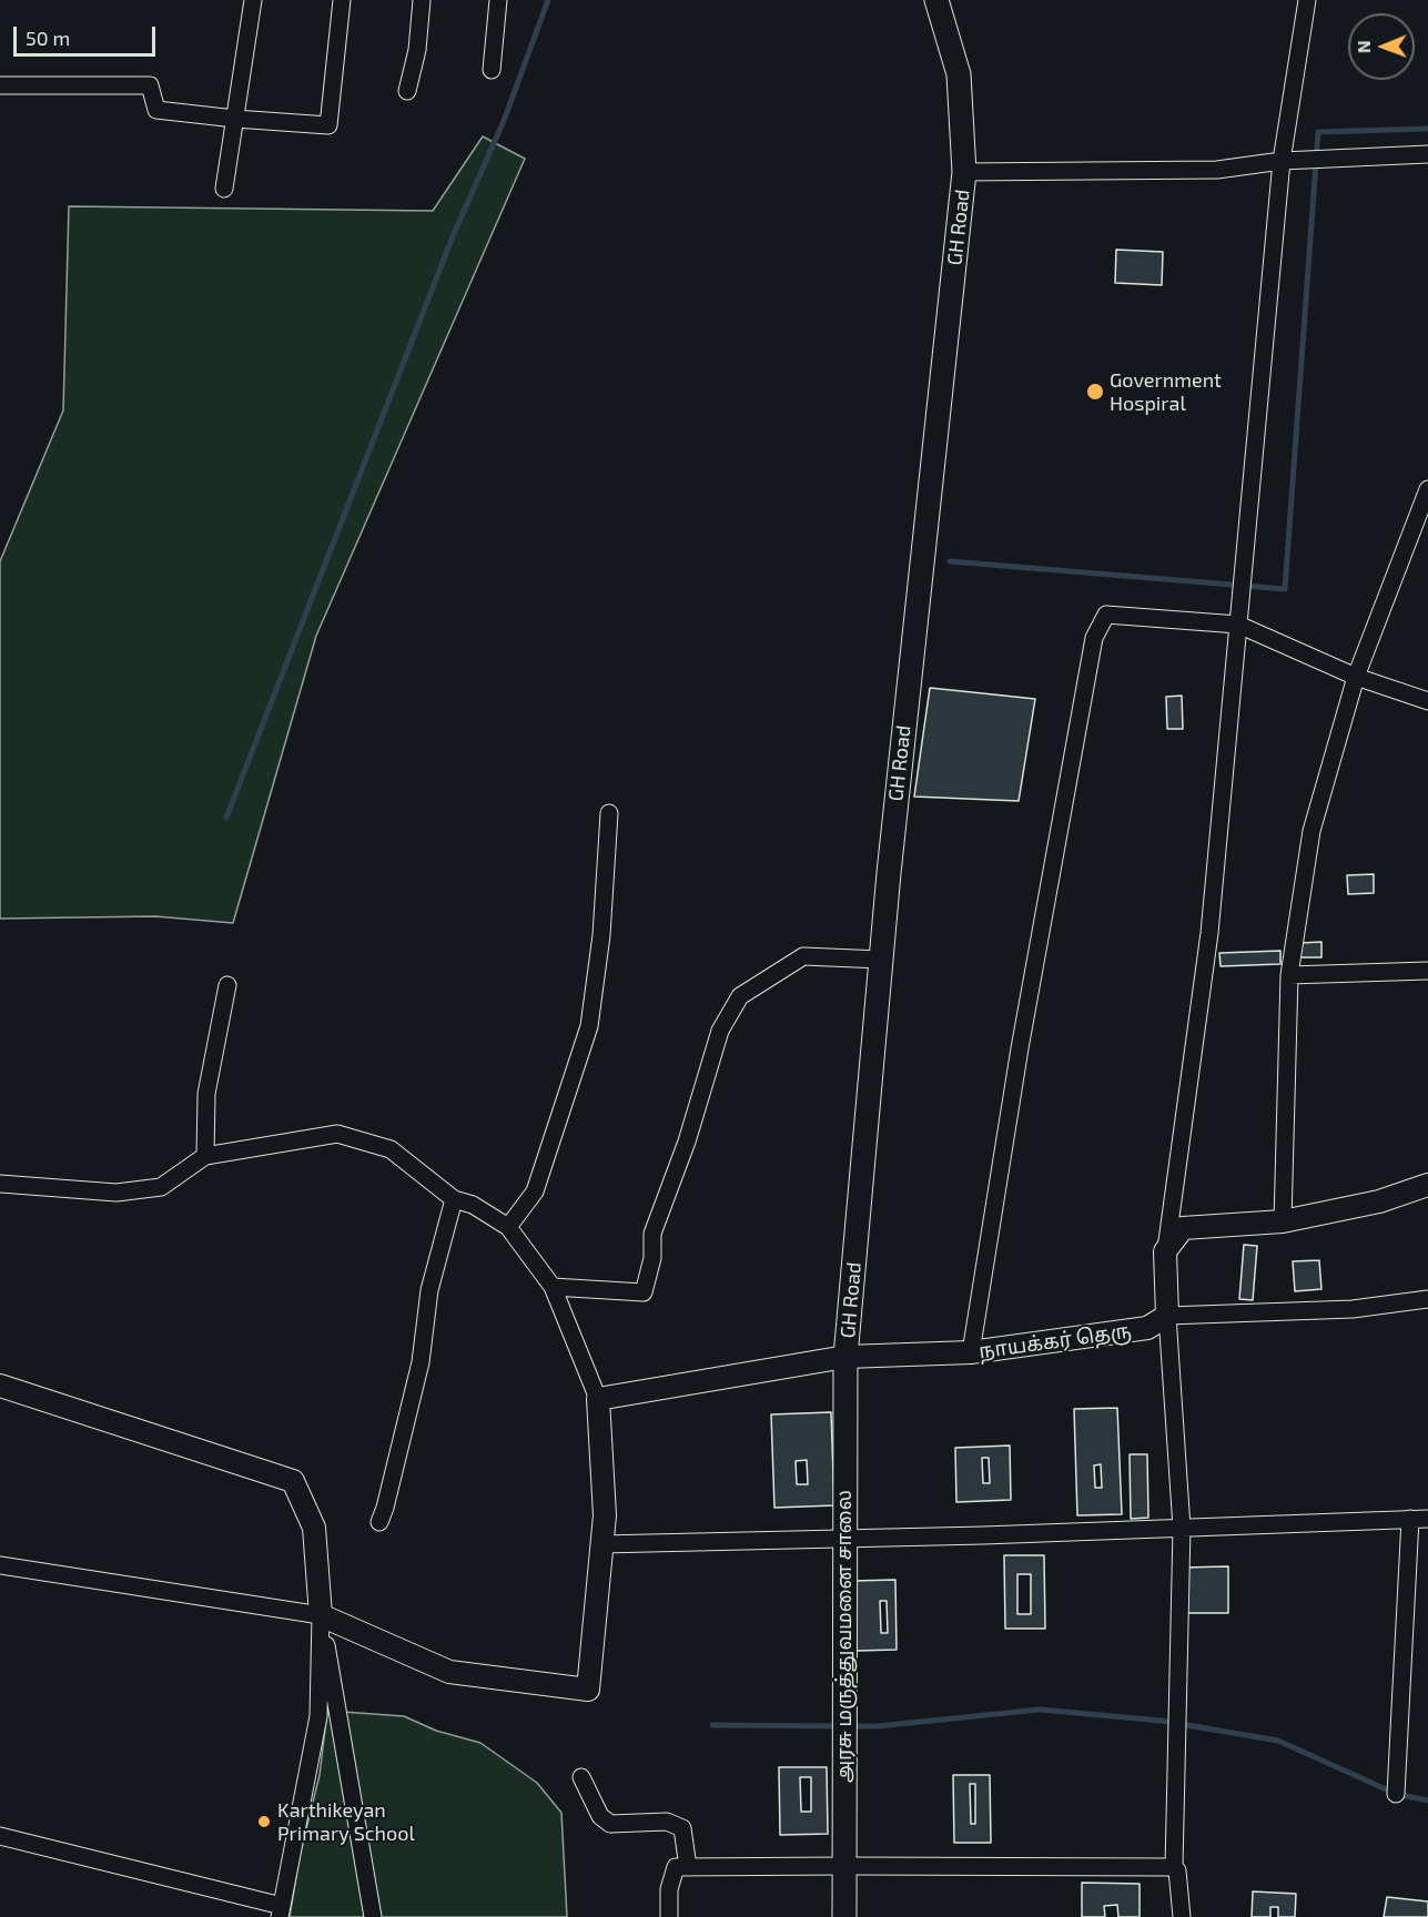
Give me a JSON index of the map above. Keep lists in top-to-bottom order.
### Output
{
  "streets": {
    "main road": ["GH Road", "அரசு மருத்துவமனை சாலை"],
    "street": ["நாயக்கர் தெரு"]
  },
  "crossings": [
    ["GH Road", "நாயக்கர் தெரு"],
    ["GH Road", "அரசு மருத்துவமனை சாலை"],
    ["நாயக்கர் தெரு", "அரசு மருத்துவமனை சாலை"]
  ],
  "places": ["Government Hospiral", "Karthikeyan Primary School"],
  "scale_bar": "50 m",
  "north": "left"
}
